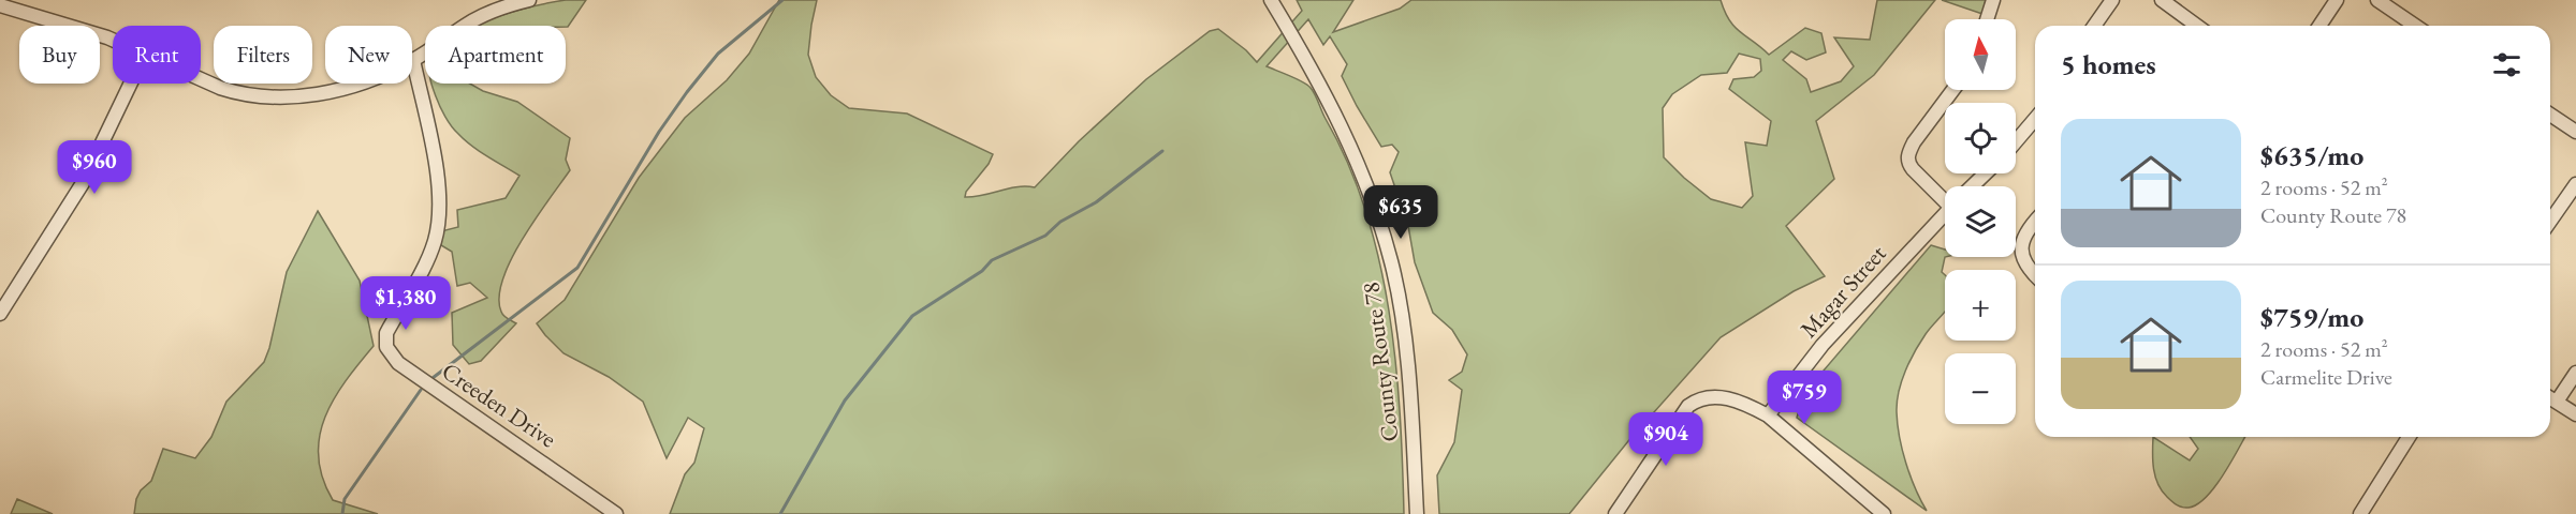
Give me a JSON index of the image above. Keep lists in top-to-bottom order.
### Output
{
  "streets": {
    "street": ["Magar Street", "County Route 78", "Creeden Drive"]
  },
  "north": "top",
  "page": {
    "map_buttons": ["+", "−"],
    "chip": [
      "Buy",
      "Rent",
      "Filters",
      "New",
      "Apartment"
    ],
    "heading": "5 homes",
    "list": [
      {
        "name": "$635/mo",
        "note": "2 rooms · 52 m² · County Route 78"
      },
      {
        "name": "$759/mo",
        "note": "2 rooms · 52 m² · Carmelite Drive"
      }
    ],
    "price": [
      "$960",
      "$635",
      "$1,380",
      "$759",
      "$904"
    ]
  }
}
